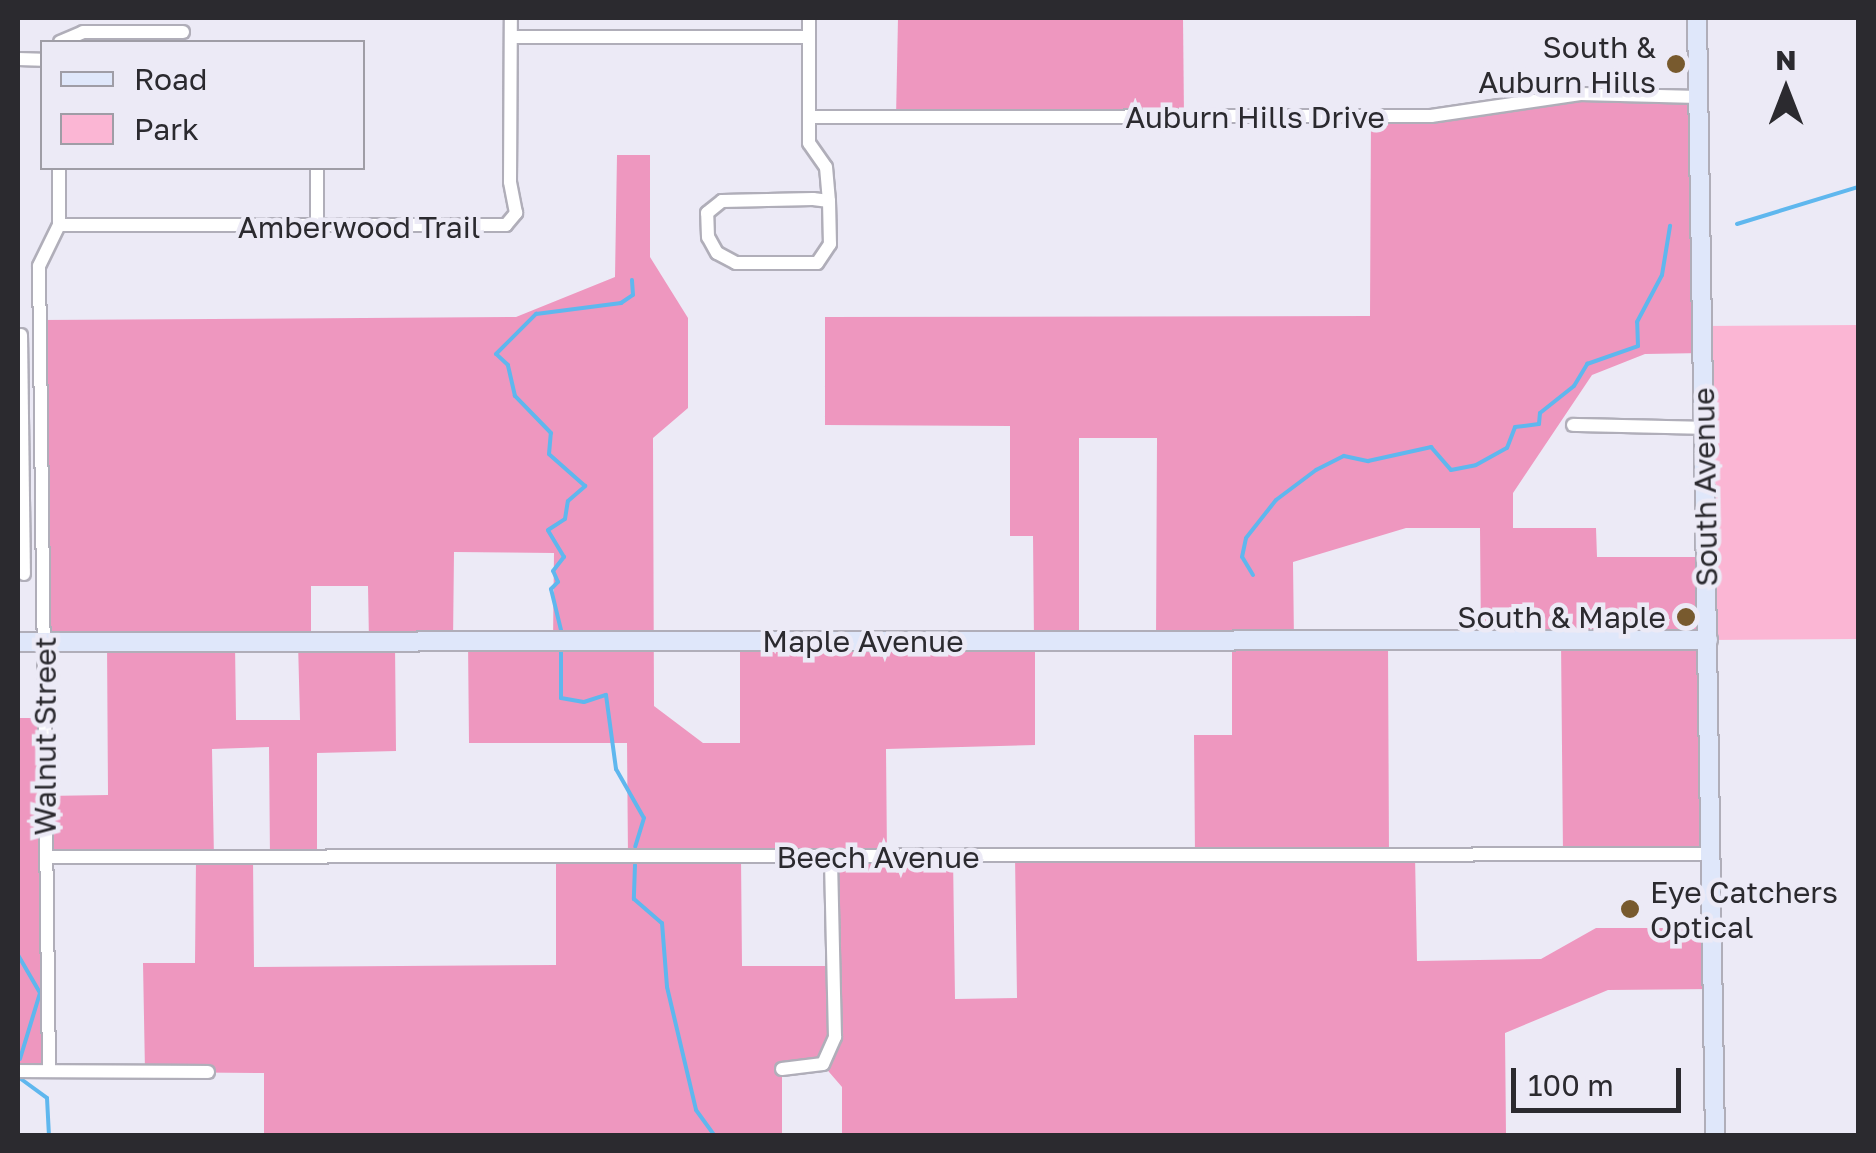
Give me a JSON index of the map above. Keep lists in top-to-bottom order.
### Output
{
  "streets": {
    "street": [
      "Auburn Hills Drive",
      "Amberwood Trail",
      "South Avenue",
      "Maple Avenue",
      "Walnut Street",
      "Beech Avenue"
    ]
  },
  "crossings": [
    ["Auburn Hills Drive", "South Avenue"],
    ["Amberwood Trail", "Walnut Street"],
    ["South Avenue", "Maple Avenue"],
    ["South Avenue", "Beech Avenue"],
    ["Maple Avenue", "Walnut Street"],
    ["Walnut Street", "Beech Avenue"]
  ],
  "places": ["South & Auburn Hills", "South & Maple", "Eye Catchers Optical"],
  "legend": ["Road", "Park"],
  "scale_bar": "100 m",
  "north": "top"
}
